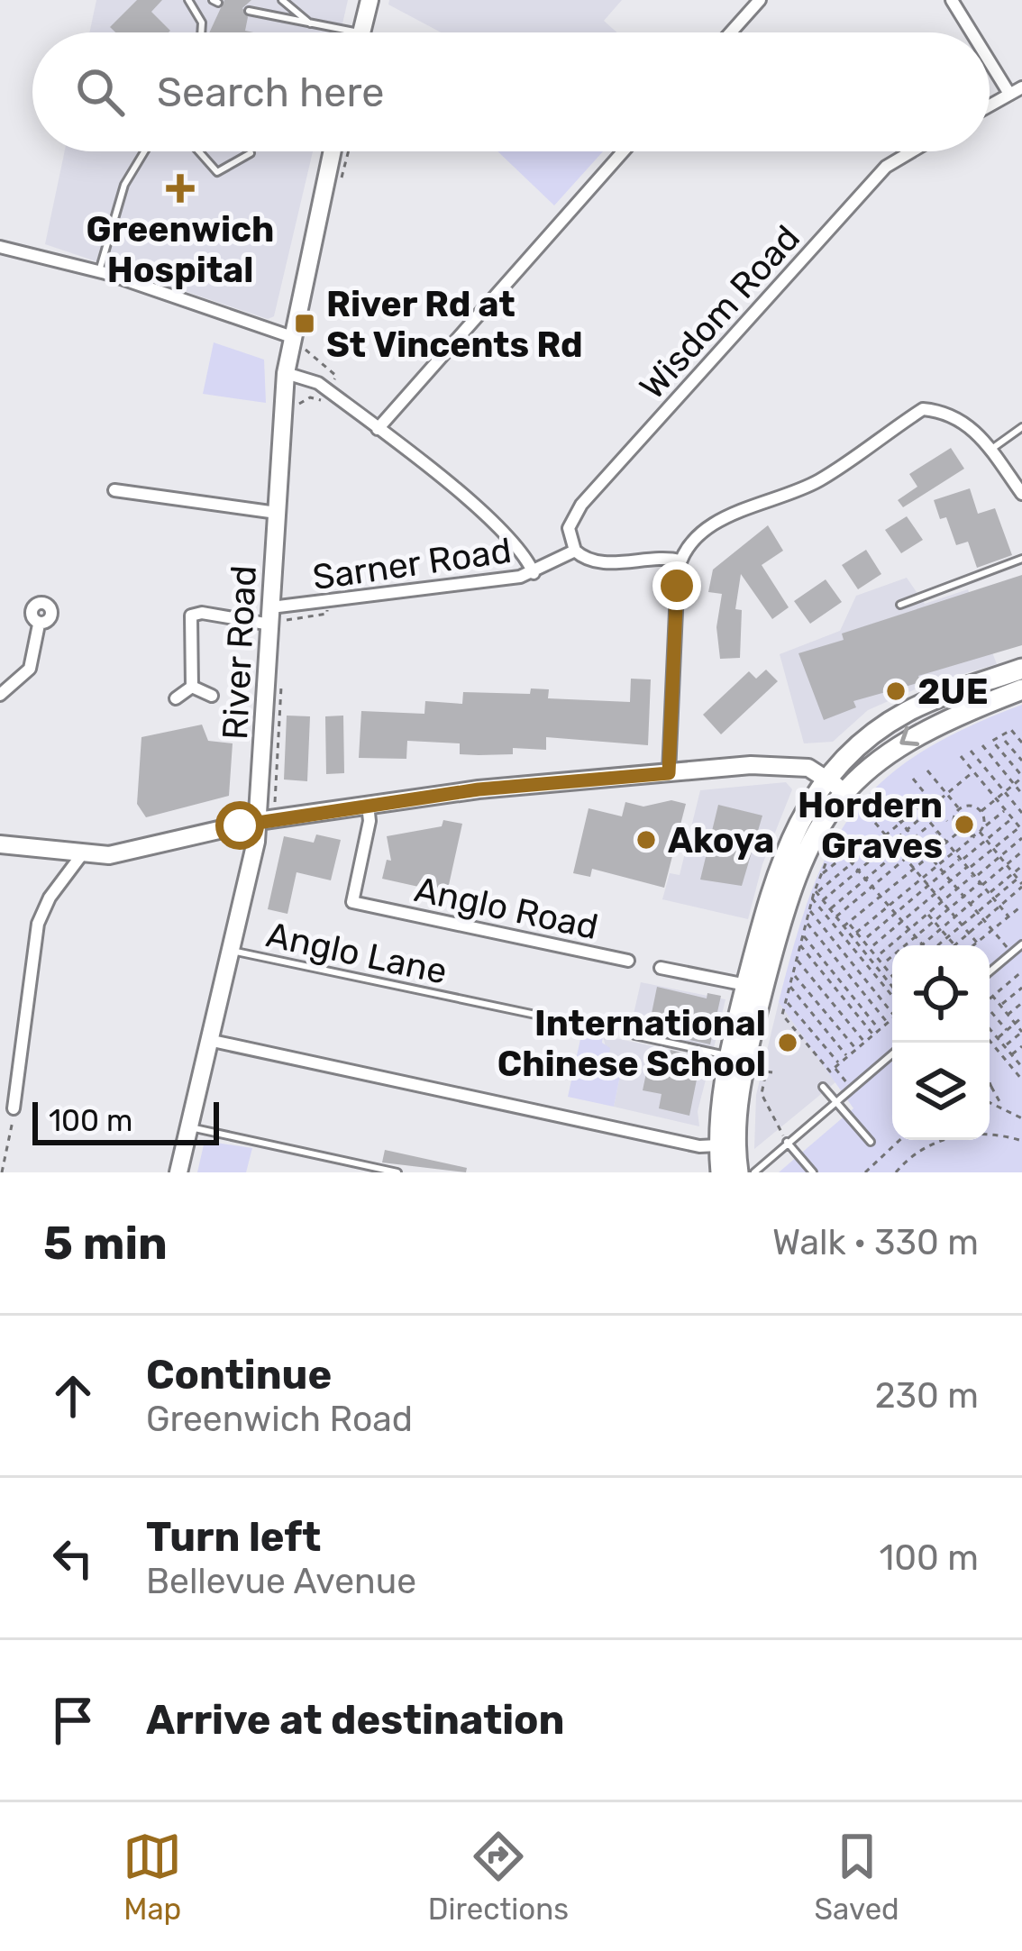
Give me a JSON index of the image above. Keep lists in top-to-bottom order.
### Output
{
  "streets": {
    "main road": ["River Road"],
    "street": ["Wisdom Road", "Sarner Road", "Anglo Road"],
    "lane": ["Anglo Lane"]
  },
  "crossings": [
    ["Wisdom Road", "Sarner Road"],
    ["Sarner Road", "River Road"],
    ["River Road", "Anglo Lane"]
  ],
  "places": {
    "health": ["Greenwich Hospital"],
    "transit": ["River Rd at St Vincents Rd"],
    "other": [
      "2UE",
      "Hordern Graves",
      "Akoya",
      "International Chinese School"
    ]
  },
  "scale_bar": "100 m",
  "page": {
    "search": "Search here",
    "scale": "100 m",
    "heading": ["5 min", "Walk · 330 m"],
    "list": [
      ["Continue", "Greenwich Road", "230 m"],
      ["Turn left", "Bellevue Avenue", "100 m"],
      "Arrive at destination"
    ],
    "nav": ["Map", "Directions", "Saved"]
  }
}
